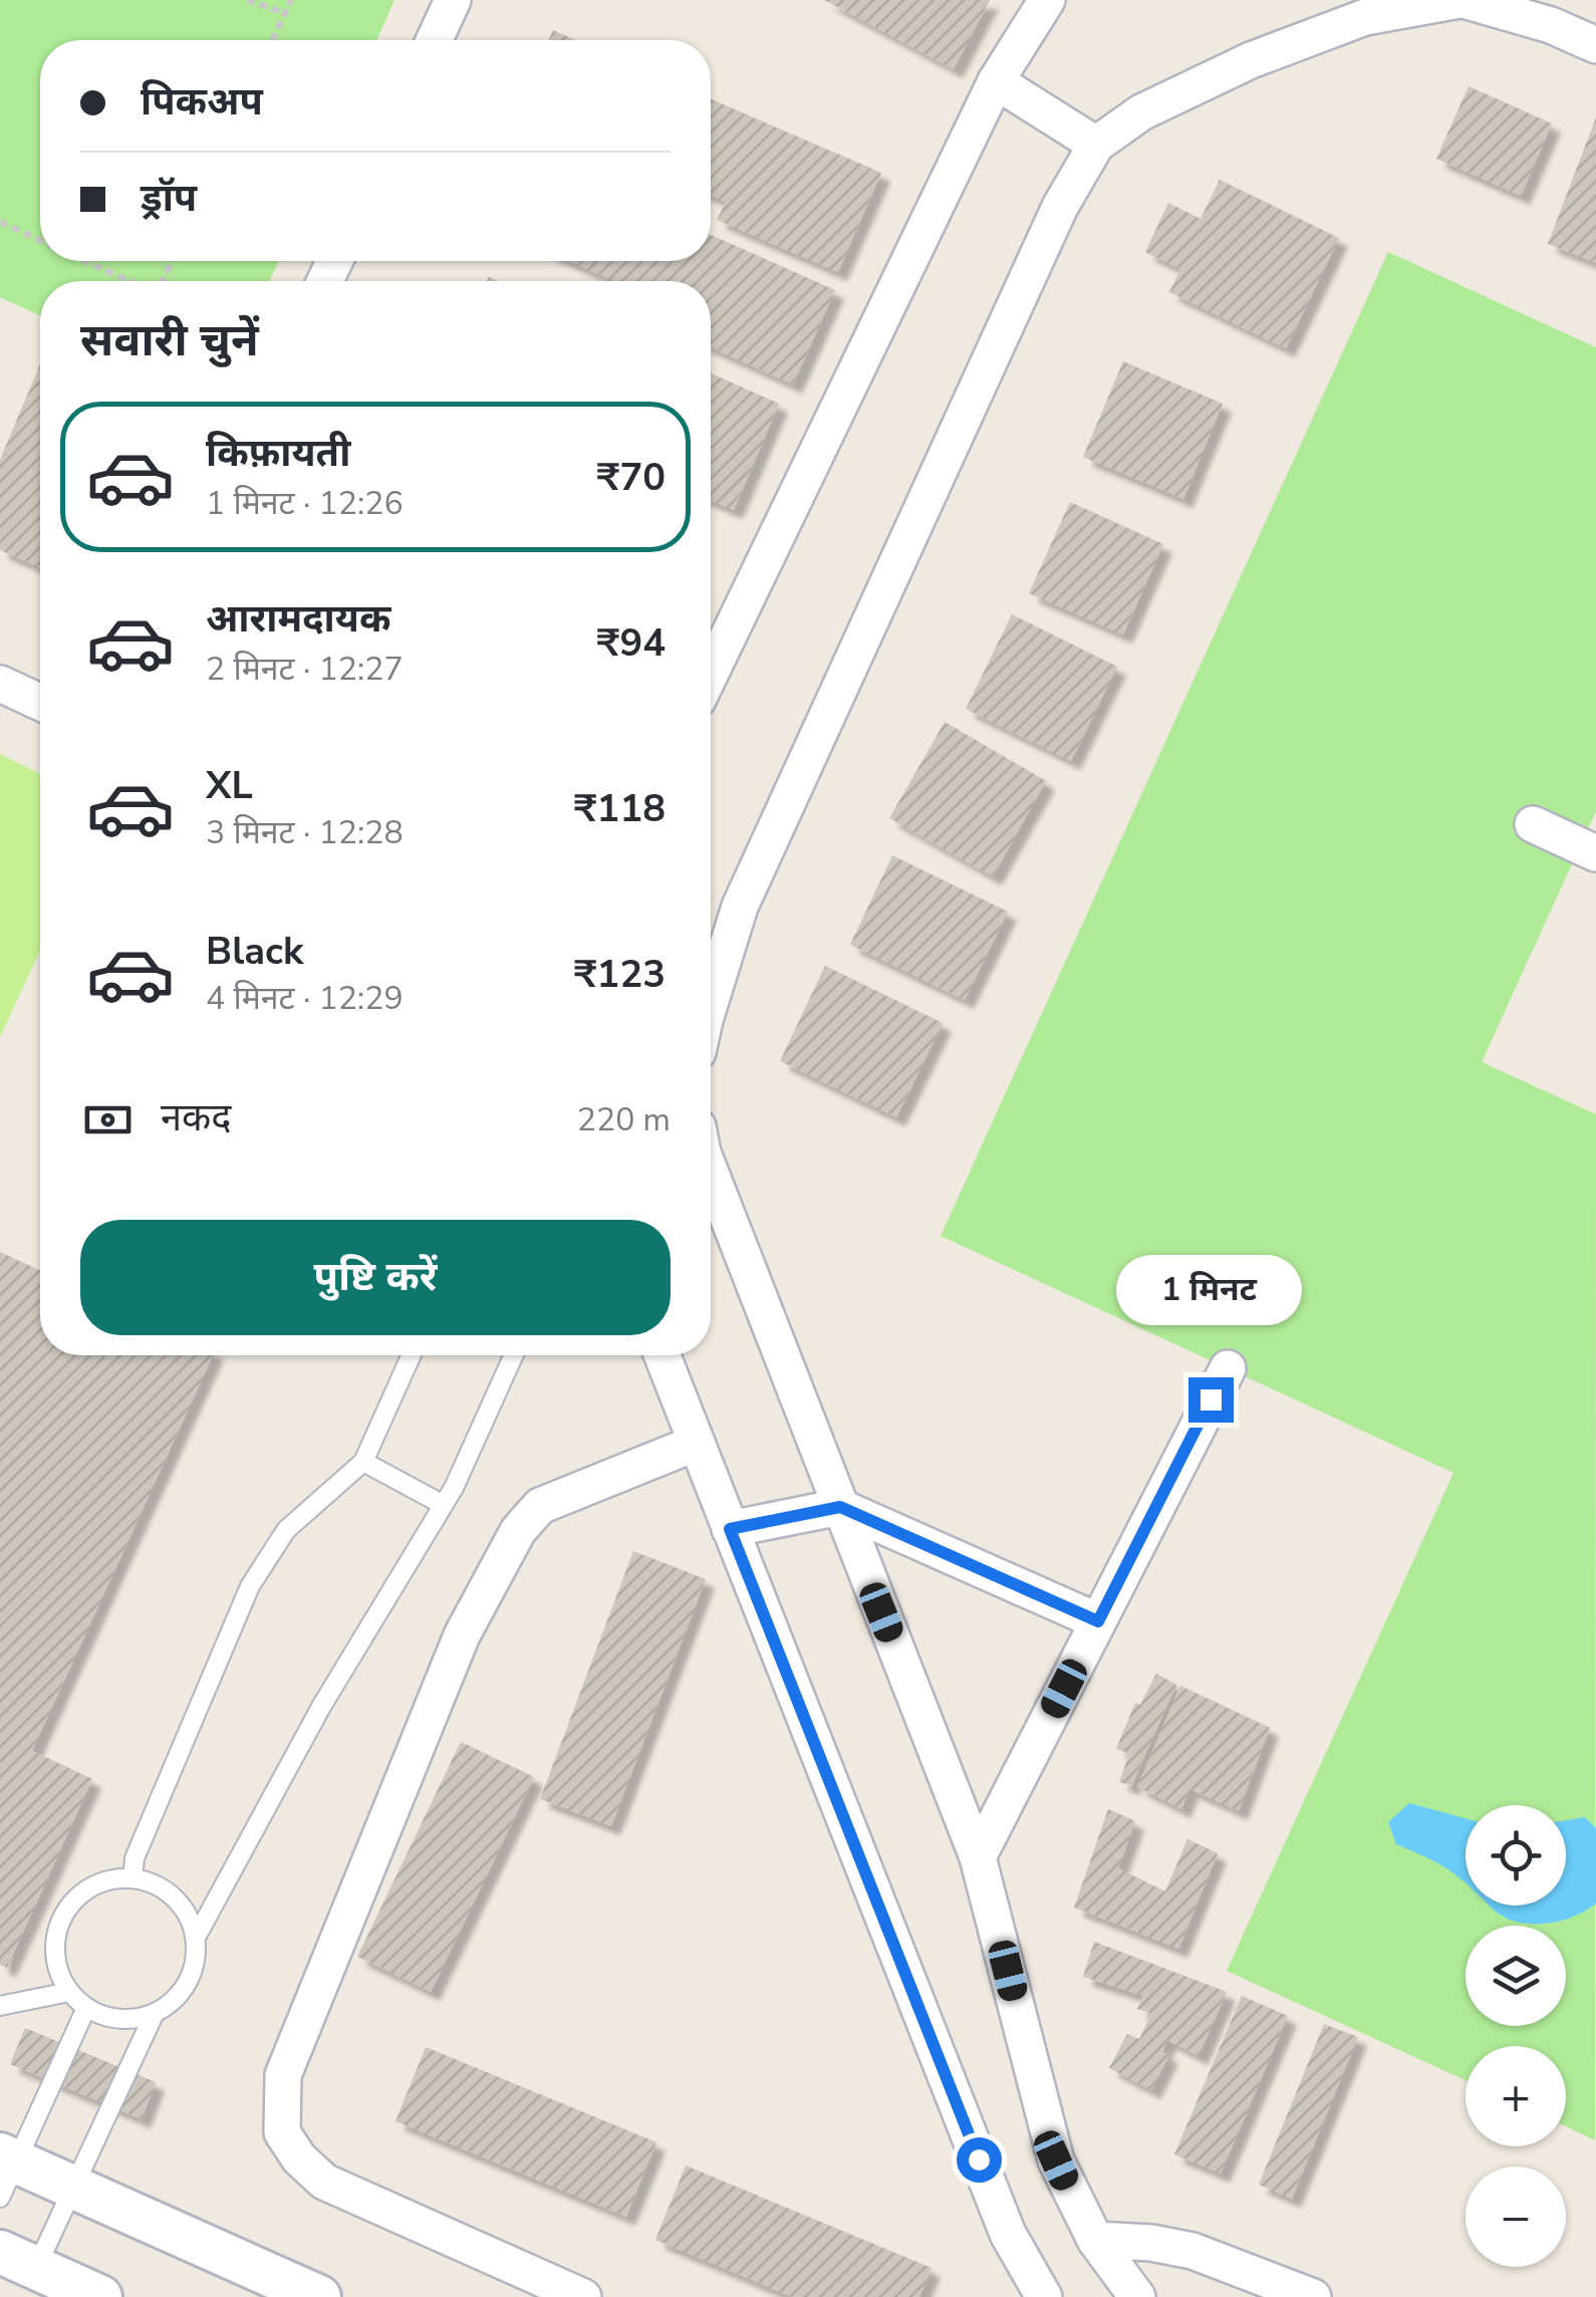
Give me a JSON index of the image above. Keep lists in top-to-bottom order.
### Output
{
  "page": {
    "banner": ["पिकअप", "ड्रॉप"],
    "heading": "सवारी चुनें",
    "list": [
      {
        "name": "किफ़ायती",
        "note": "1 मिनट · 12:26",
        "value": "₹70"
      },
      {
        "name": "आरामदायक",
        "note": "2 मिनट · 12:27",
        "value": "₹94"
      },
      {
        "name": "XL",
        "note": "3 मिनट · 12:28",
        "value": "₹118"
      },
      {
        "name": "Black",
        "note": "4 मिनट · 12:29",
        "value": "₹123"
      }
    ],
    "pay": ["नकद", "220 m"],
    "buttons": "पुष्टि करें",
    "bubble": "1 मिनट",
    "map_buttons": ["+", "−"]
  }
}
